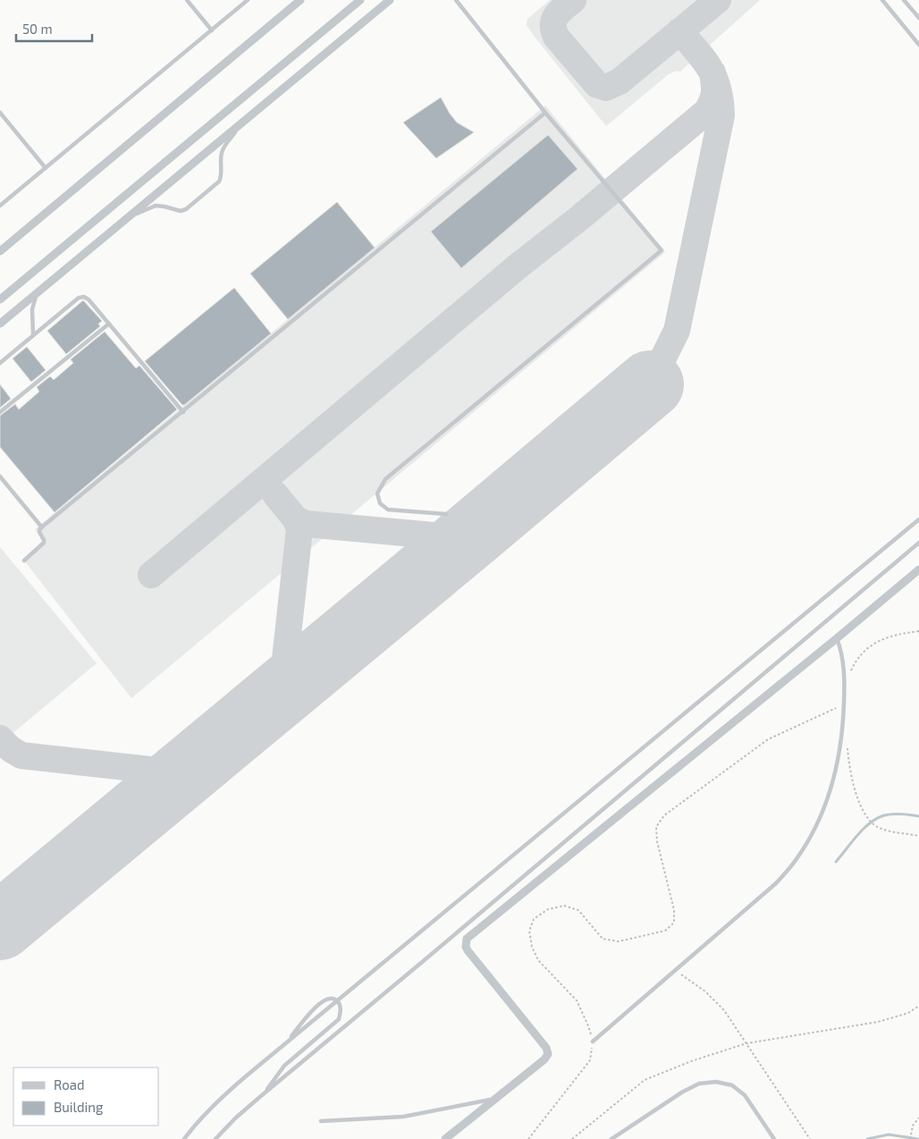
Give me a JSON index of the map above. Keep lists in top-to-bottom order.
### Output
{
  "legend": ["Road", "Building"],
  "scale_bar": "50 m"
}
